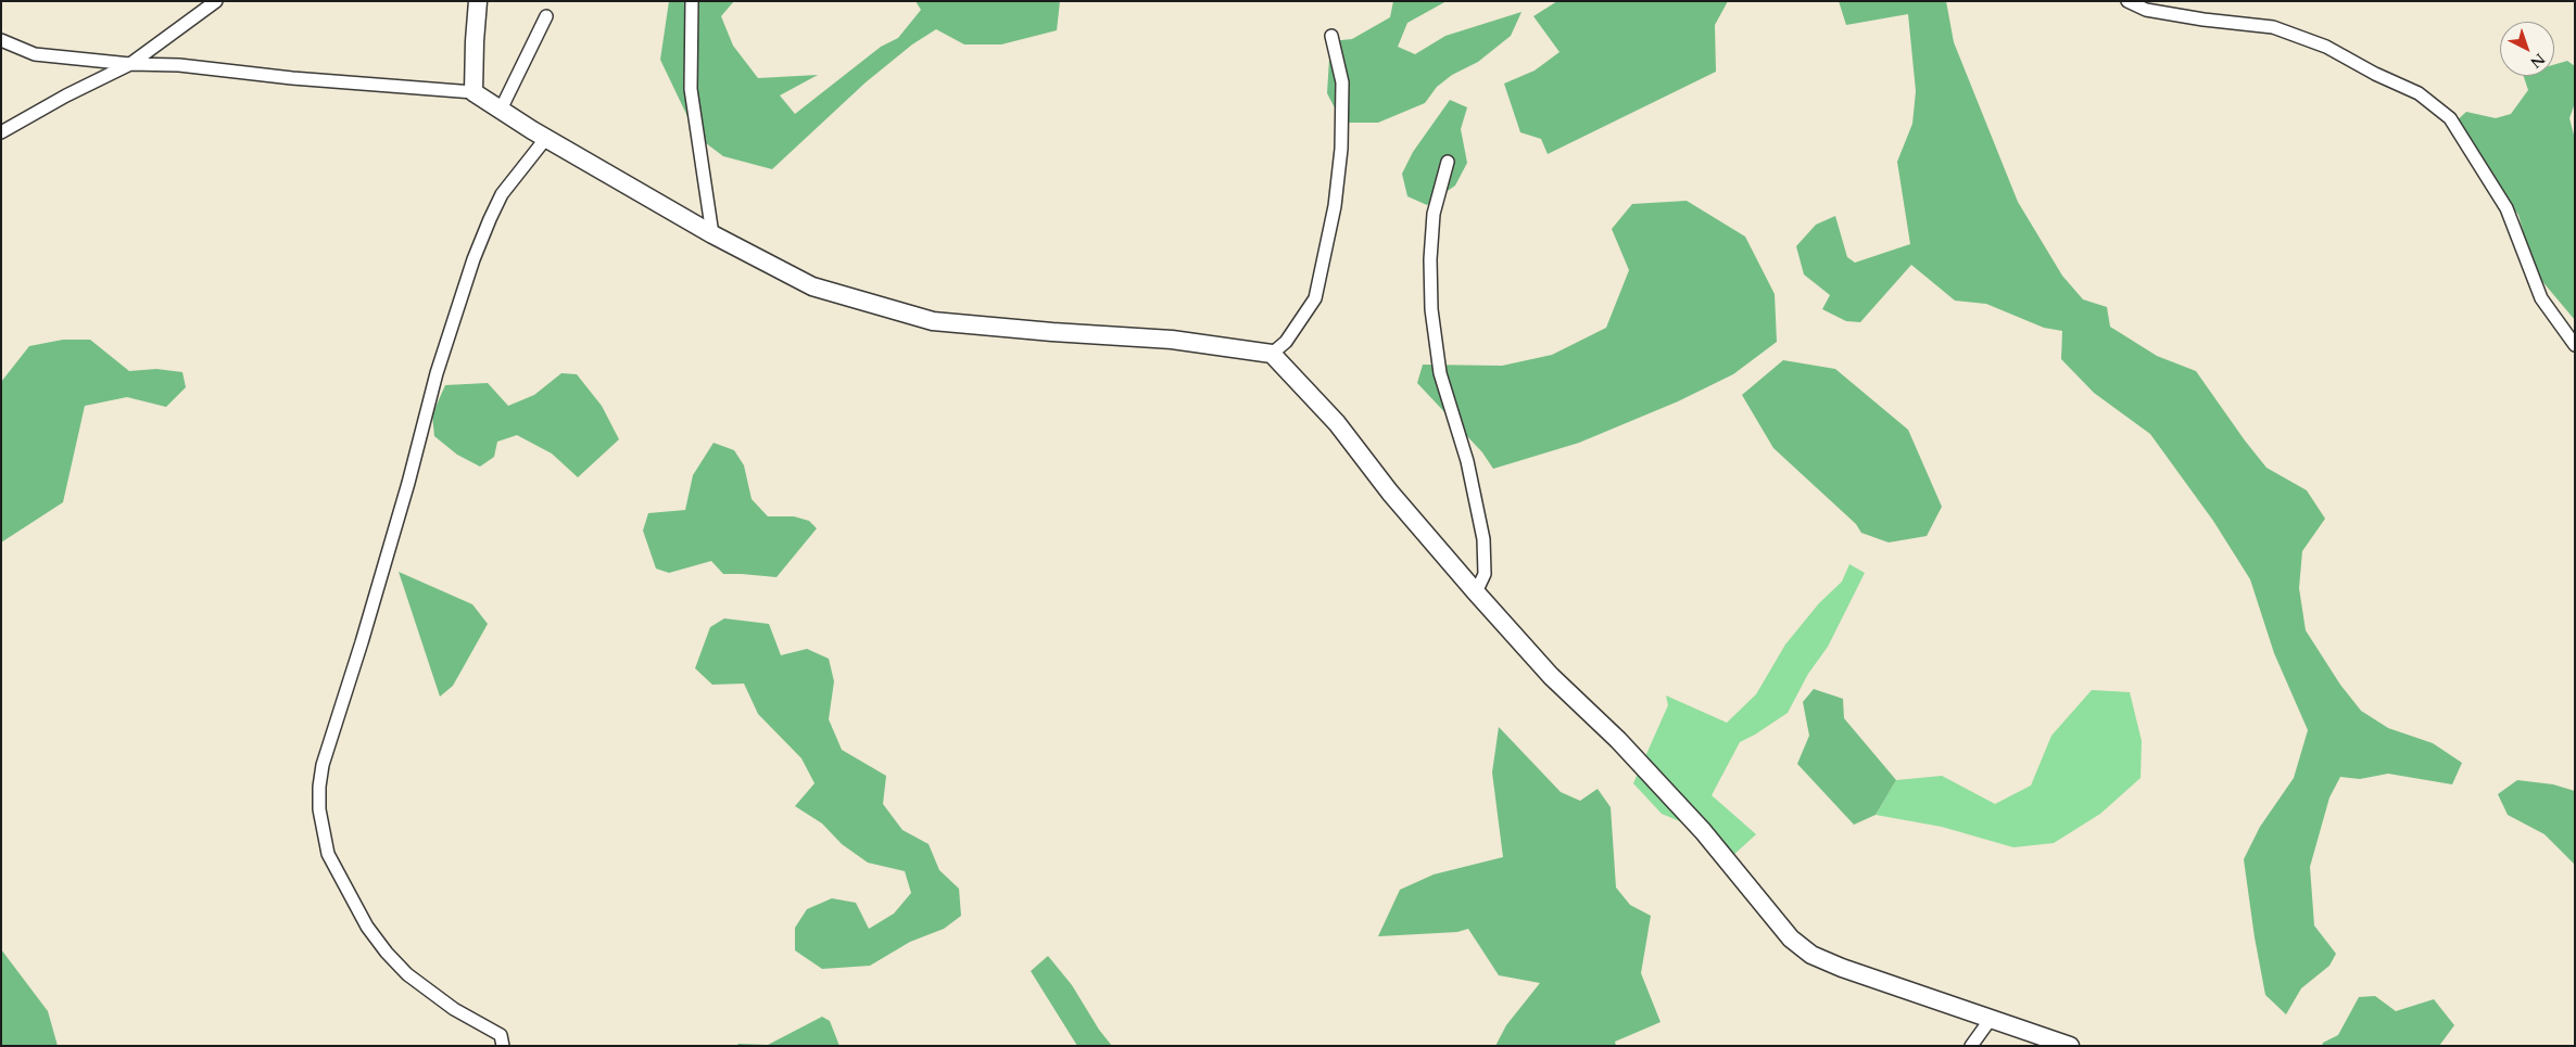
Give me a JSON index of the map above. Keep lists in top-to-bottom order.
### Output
{
  "north": "bottom right"
}
